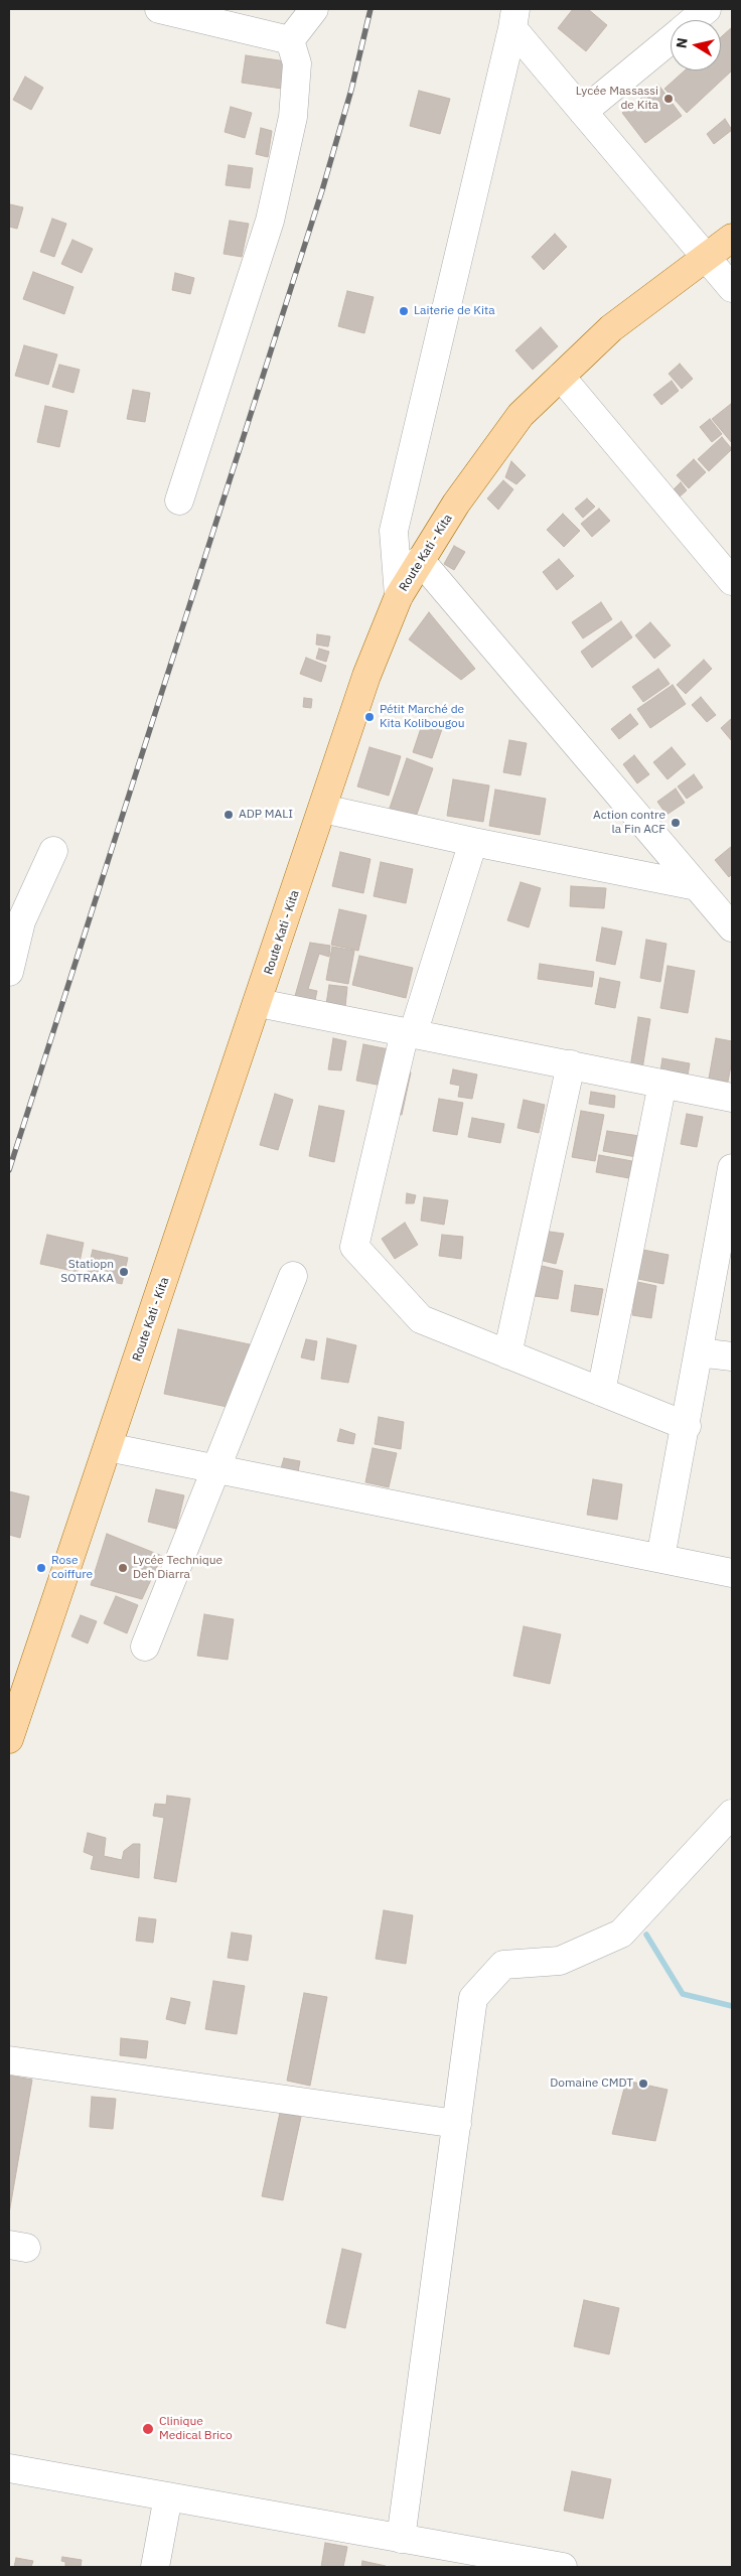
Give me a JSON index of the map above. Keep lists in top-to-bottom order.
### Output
{
  "streets": {
    "main road": ["Route Kati - Kita"]
  },
  "places": [
    "Lycée Massassi de Kita",
    "Laiterie de Kita",
    "Pétit Marché de Kita Kolibougou",
    "ADP MALI",
    "Action contre la Fin ACF",
    "Statiopn SOTRAKA",
    "Rose coiffure",
    "Lycée Technique Deh Diarra",
    "Domaine CMDT",
    "Clinique Medical Brico"
  ],
  "north": "left"
}
